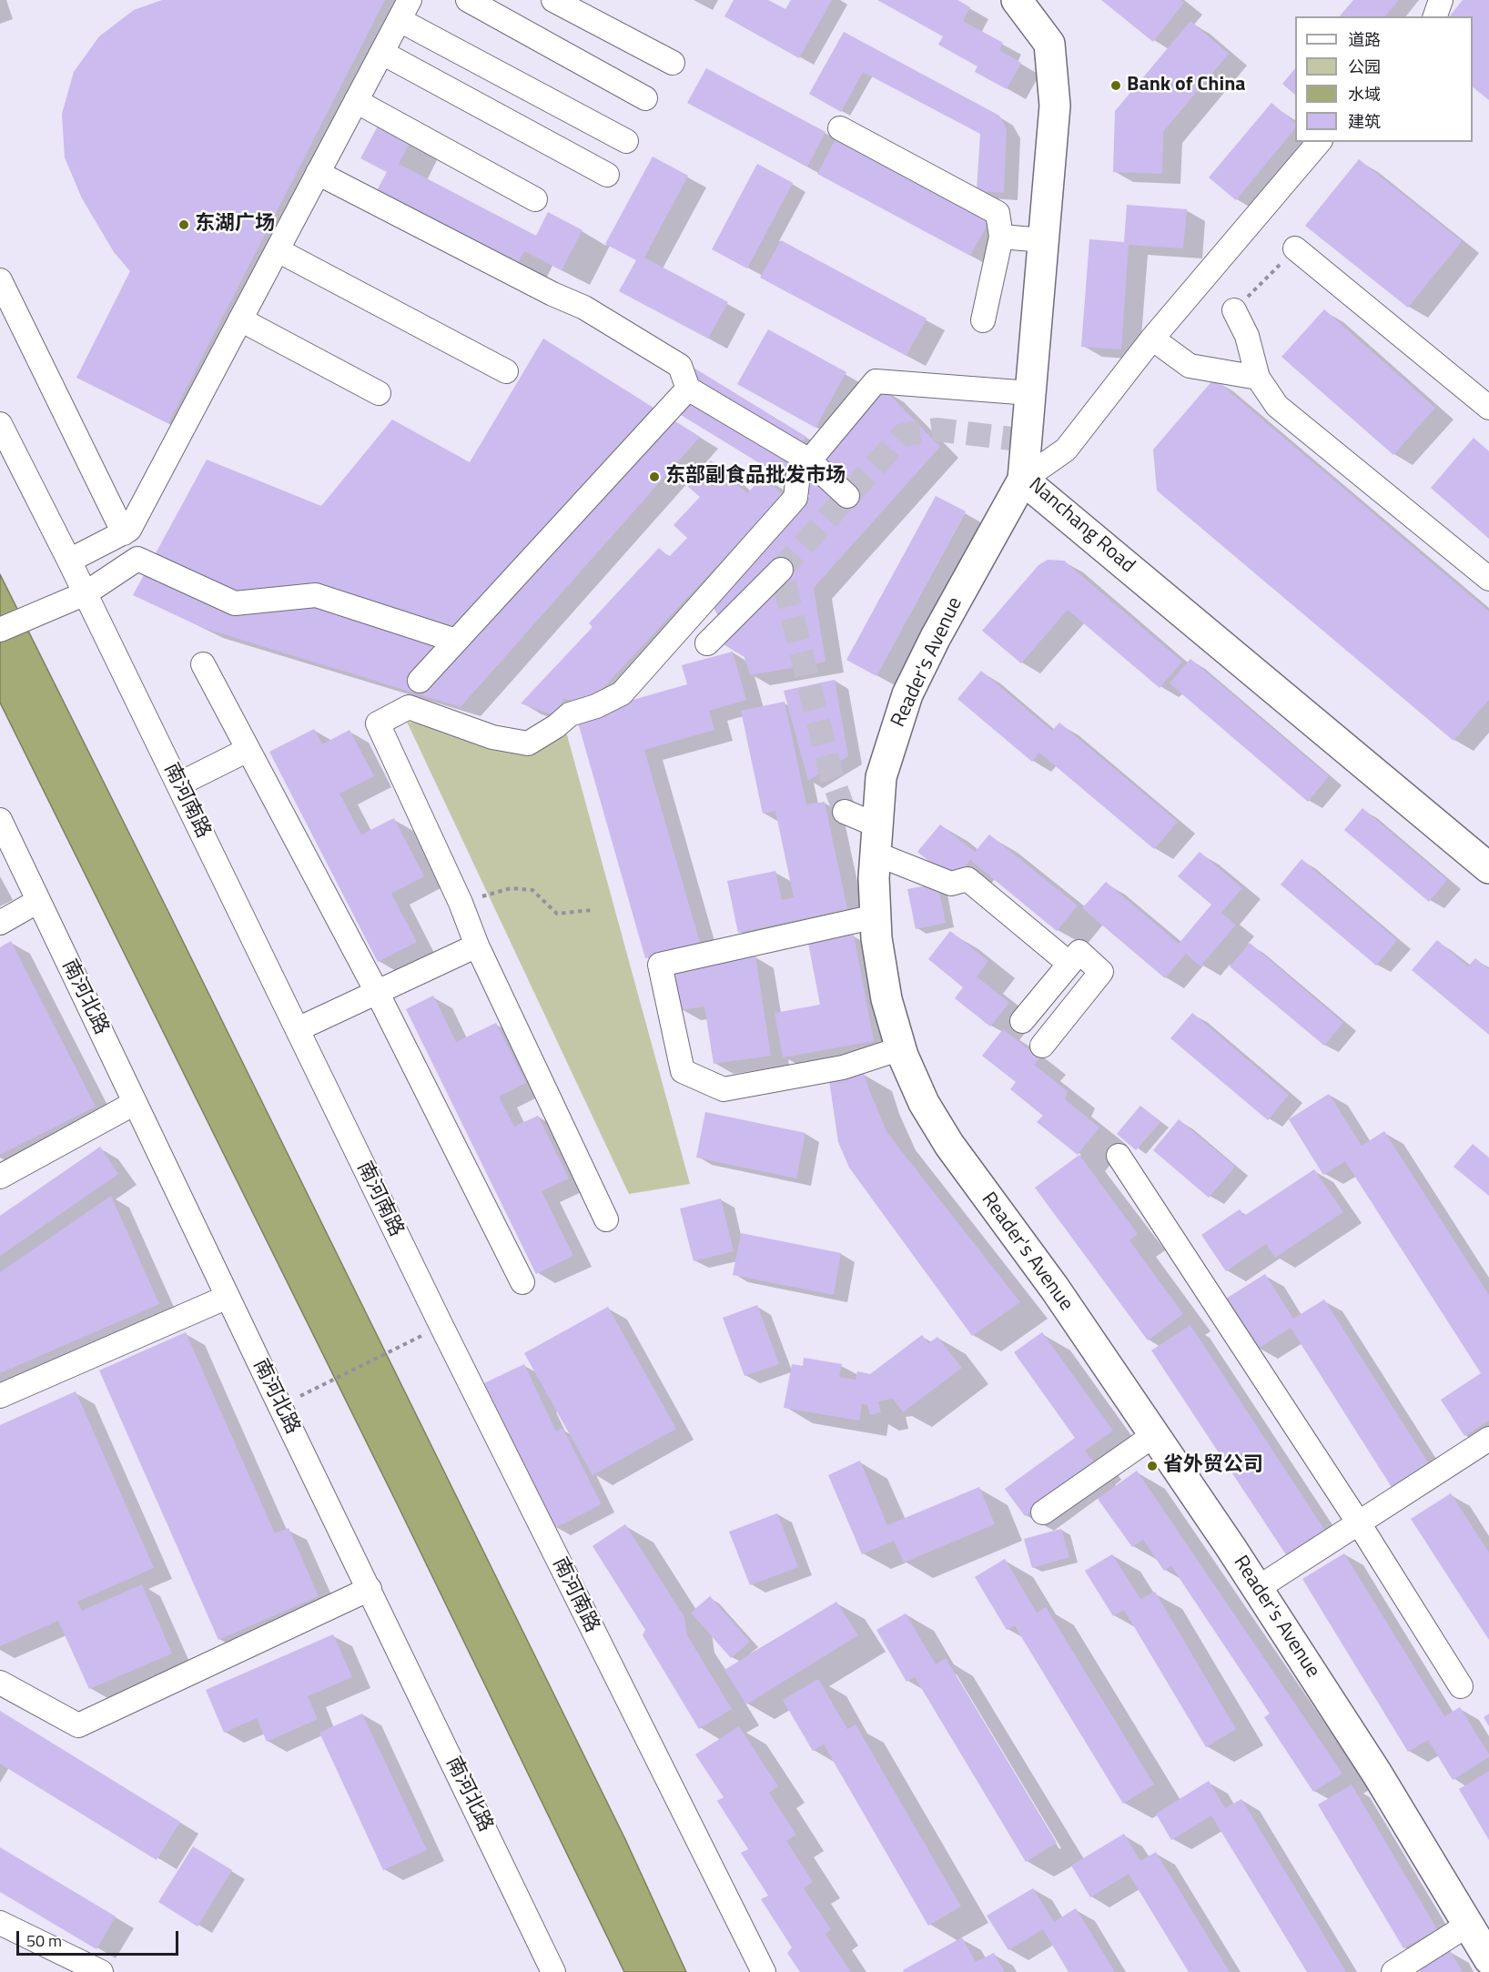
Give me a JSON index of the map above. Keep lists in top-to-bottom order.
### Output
{
  "streets": {
    "main road": ["Nanchang Road", "Reader's Avenue"],
    "street": ["南河南路", "南河北路"]
  },
  "crossings": [
    ["Nanchang Road", "Reader's Avenue"]
  ],
  "places": [
    "Bank of China",
    "东湖广场",
    "东部副食品批发市场",
    "省外贸公司"
  ],
  "legend": [
    "道路",
    "公园",
    "水域",
    "建筑"
  ],
  "scale_bar": "50 m"
}
